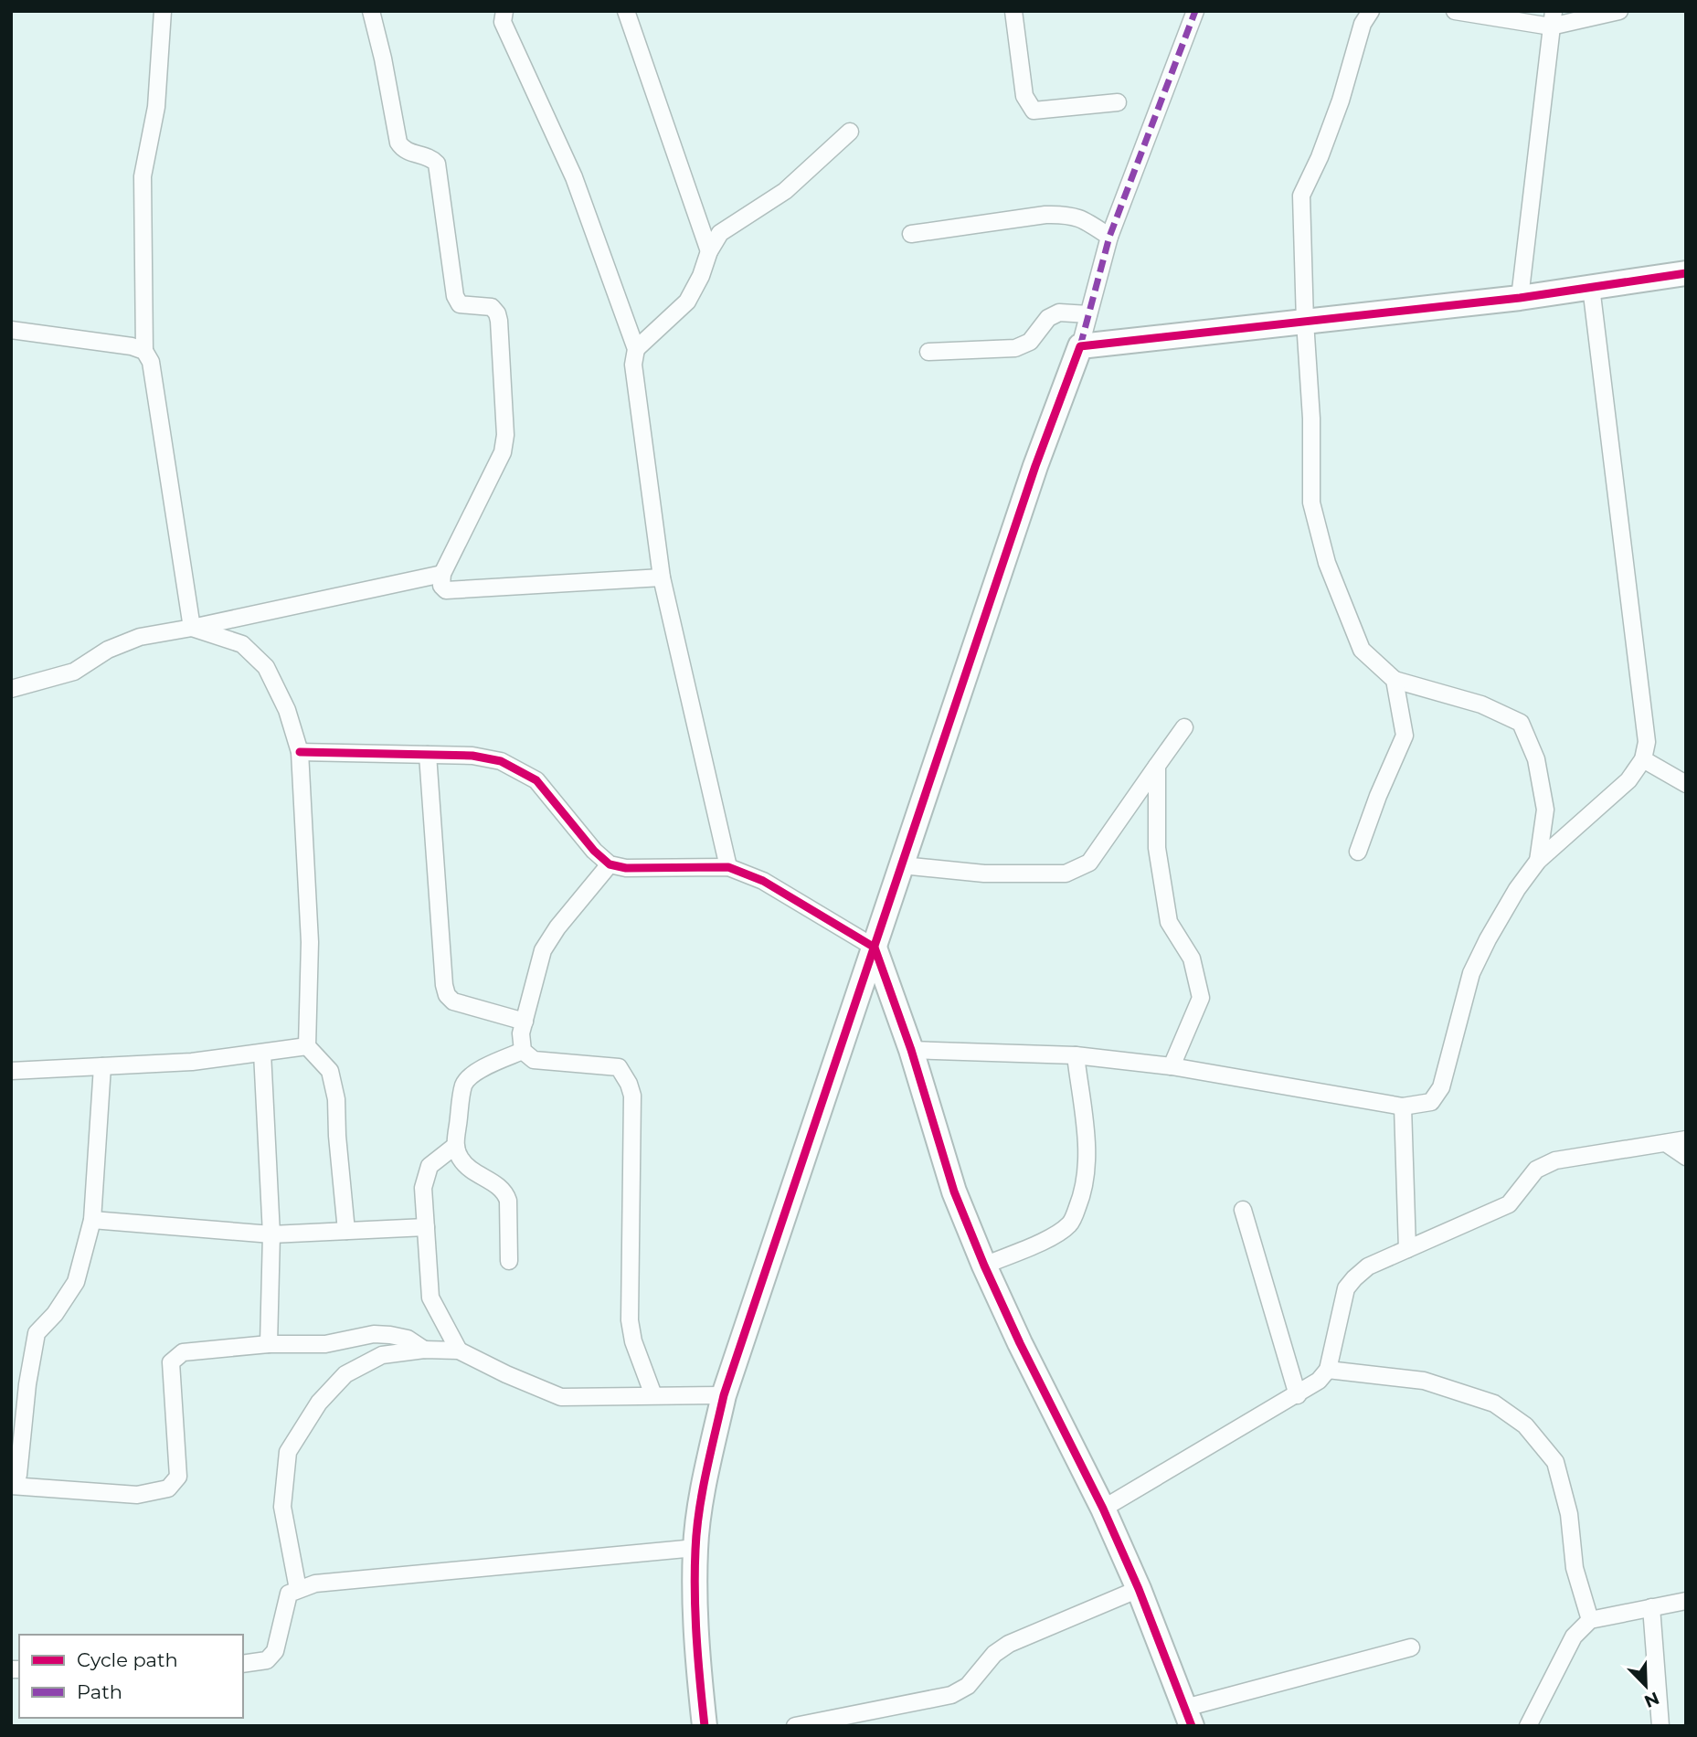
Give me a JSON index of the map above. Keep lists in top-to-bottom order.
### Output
{
  "legend": ["Cycle path", "Path"],
  "north": "bottom right"
}
